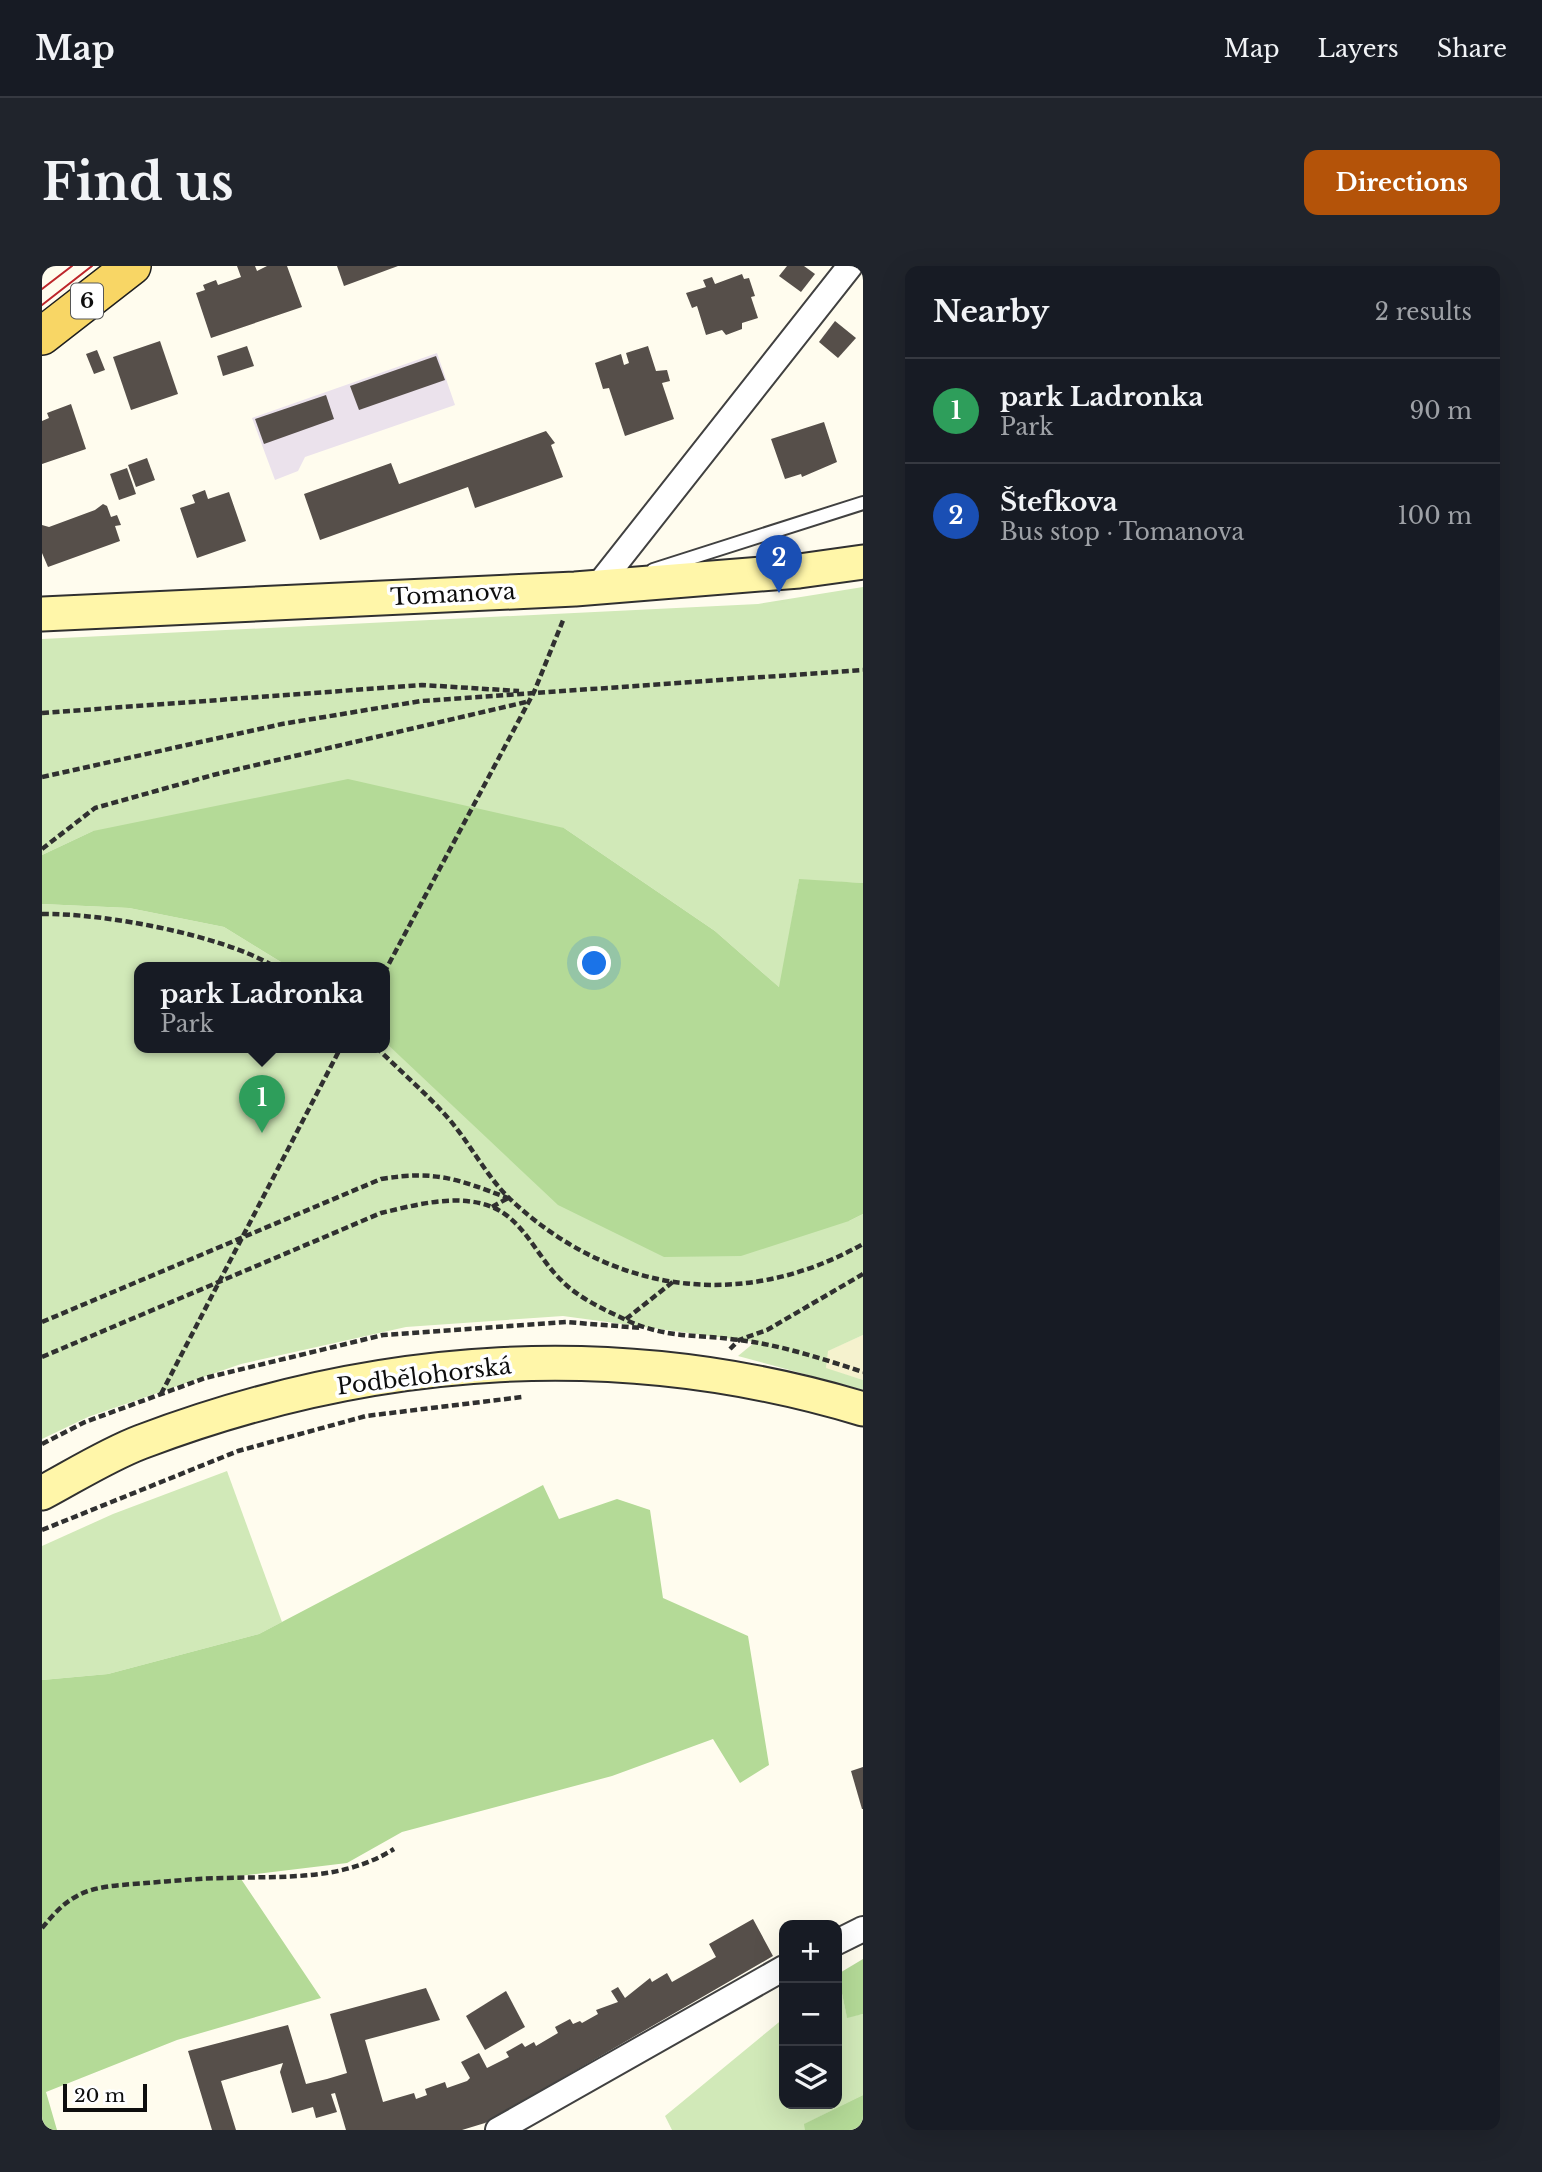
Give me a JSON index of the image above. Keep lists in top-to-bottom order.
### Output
{
  "streets": {
    "main road": ["6"],
    "street": ["Tomanova", "Podbělohorská"]
  },
  "scale_bar": "20 m",
  "page": {
    "header": "Map",
    "nav": ["Map", "Layers", "Share"],
    "buttons": "Directions",
    "title": "Find us",
    "heading": ["Nearby", "2 results"],
    "list": [
      {
        "mark": "1",
        "name": "park Ladronka",
        "note": "Park",
        "value": "90 m"
      },
      {
        "mark": "2",
        "name": "Štefkova",
        "note": "Bus stop · Tomanova",
        "value": "100 m"
      }
    ],
    "pins": ["2", "1"],
    "popup": ["park Ladronka", "Park"],
    "map_buttons": ["+", "−"],
    "scale": "20 m"
  }
}
